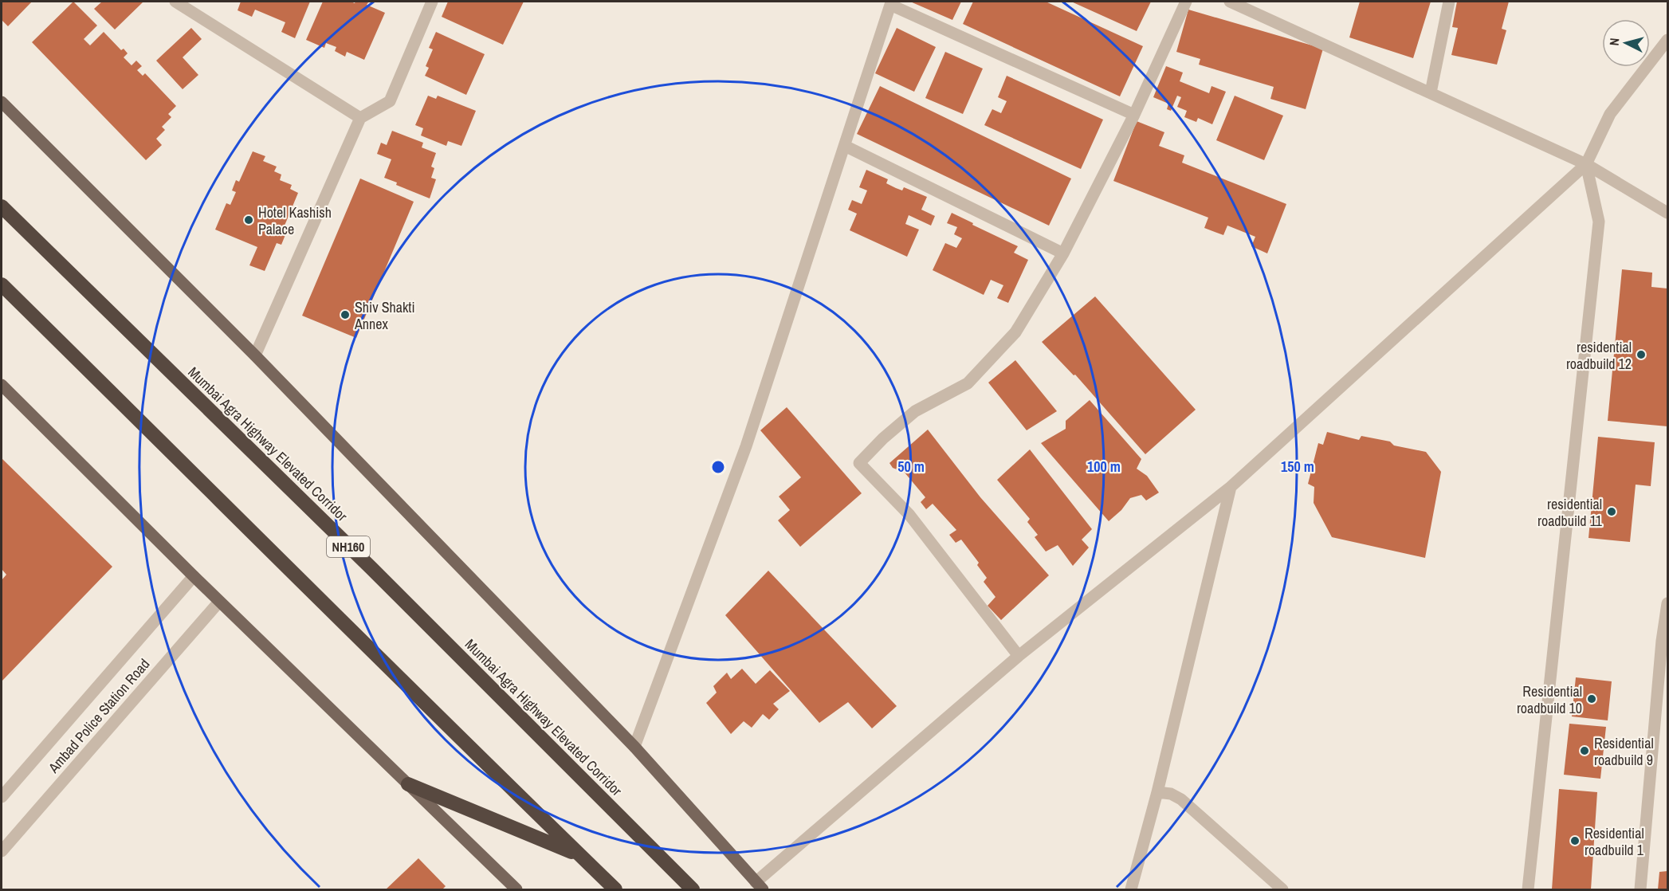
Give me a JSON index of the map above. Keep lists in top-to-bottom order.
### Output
{
  "streets": {
    "highway": ["Mumbai Agra Highway Elevated Corridor", "NH160"],
    "street": ["Ambad Police Station Road"]
  },
  "places": [
    "Hotel Kashish Palace",
    "Shiv Shakti Annex",
    "residential roadbuild 12",
    "residential roadbuild 11",
    "Residential roadbuild 10",
    "Residential roadbuild 9",
    "Residential roadbuild 1"
  ],
  "north": "left",
  "rings": ["50 m", "100 m", "150 m"]
}
